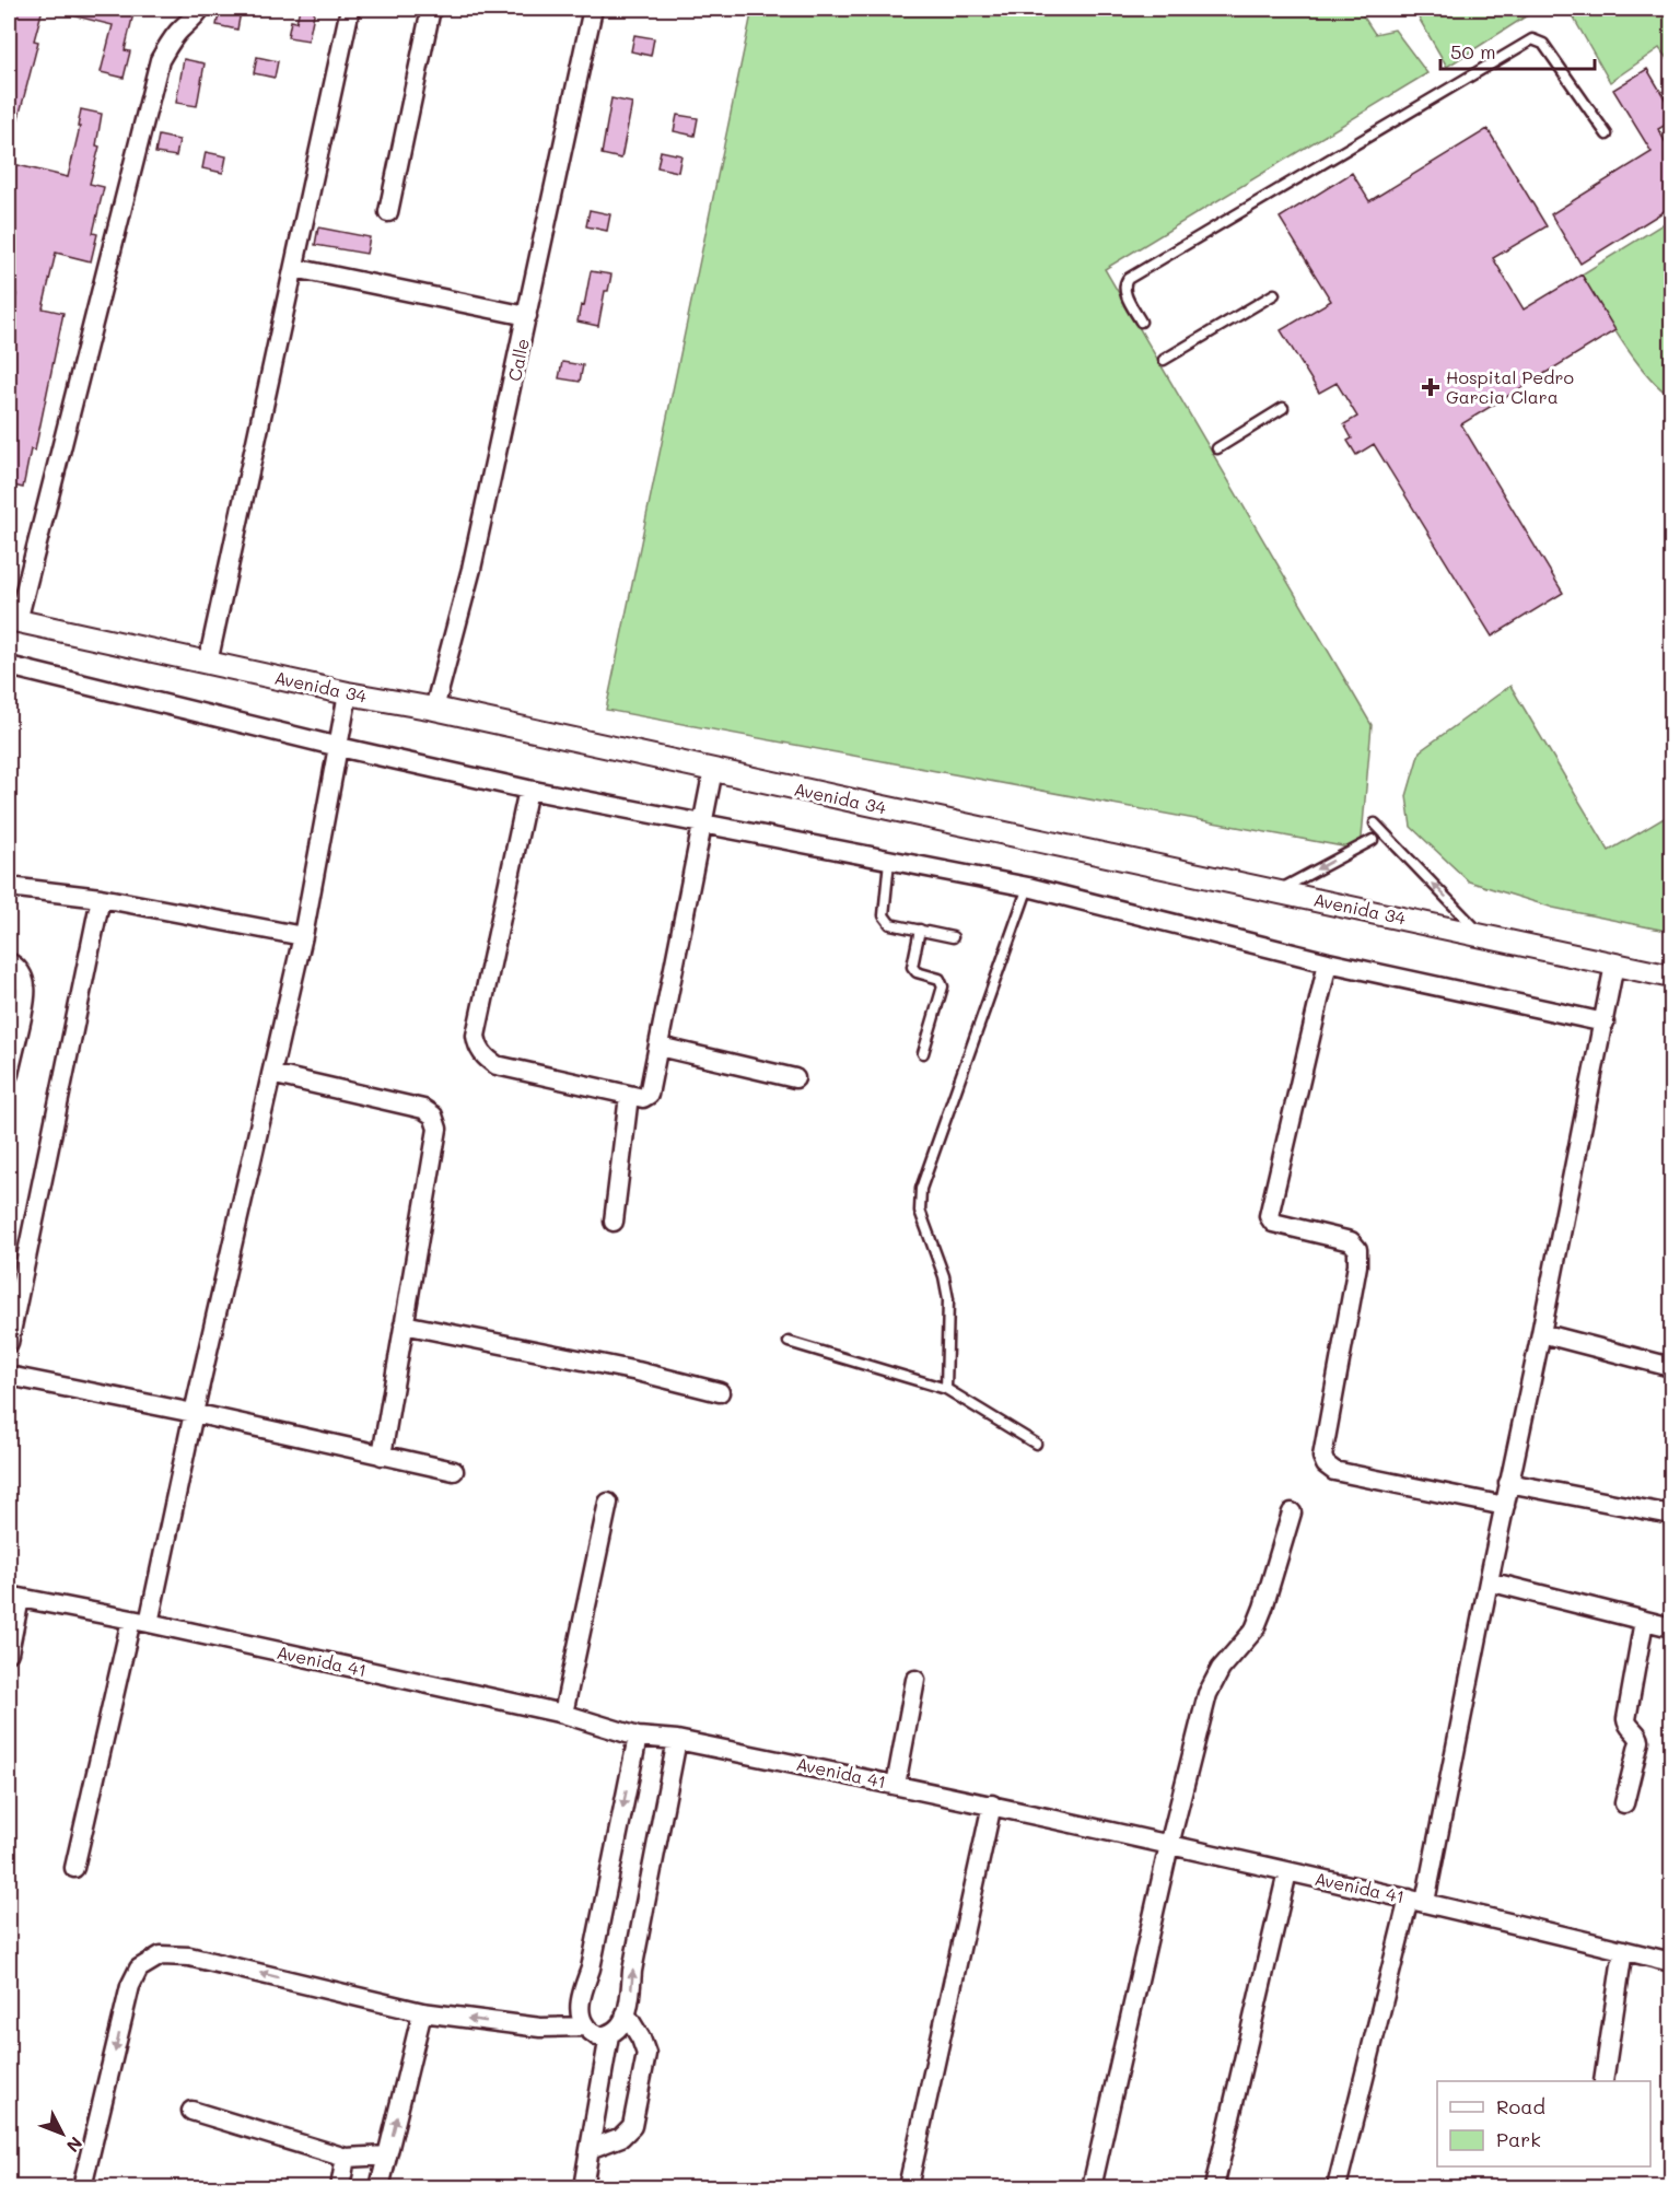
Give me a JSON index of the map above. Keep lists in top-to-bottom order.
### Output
{
  "streets": {
    "street": ["Calle", "Avenida 34", "Avenida 41"]
  },
  "crossings": [
    ["Calle", "Avenida 34"]
  ],
  "places": {
    "health": ["Hospital Pedro Garcia Clara"]
  },
  "legend": ["Road", "Park"],
  "scale_bar": "50 m",
  "north": "bottom right"
}
